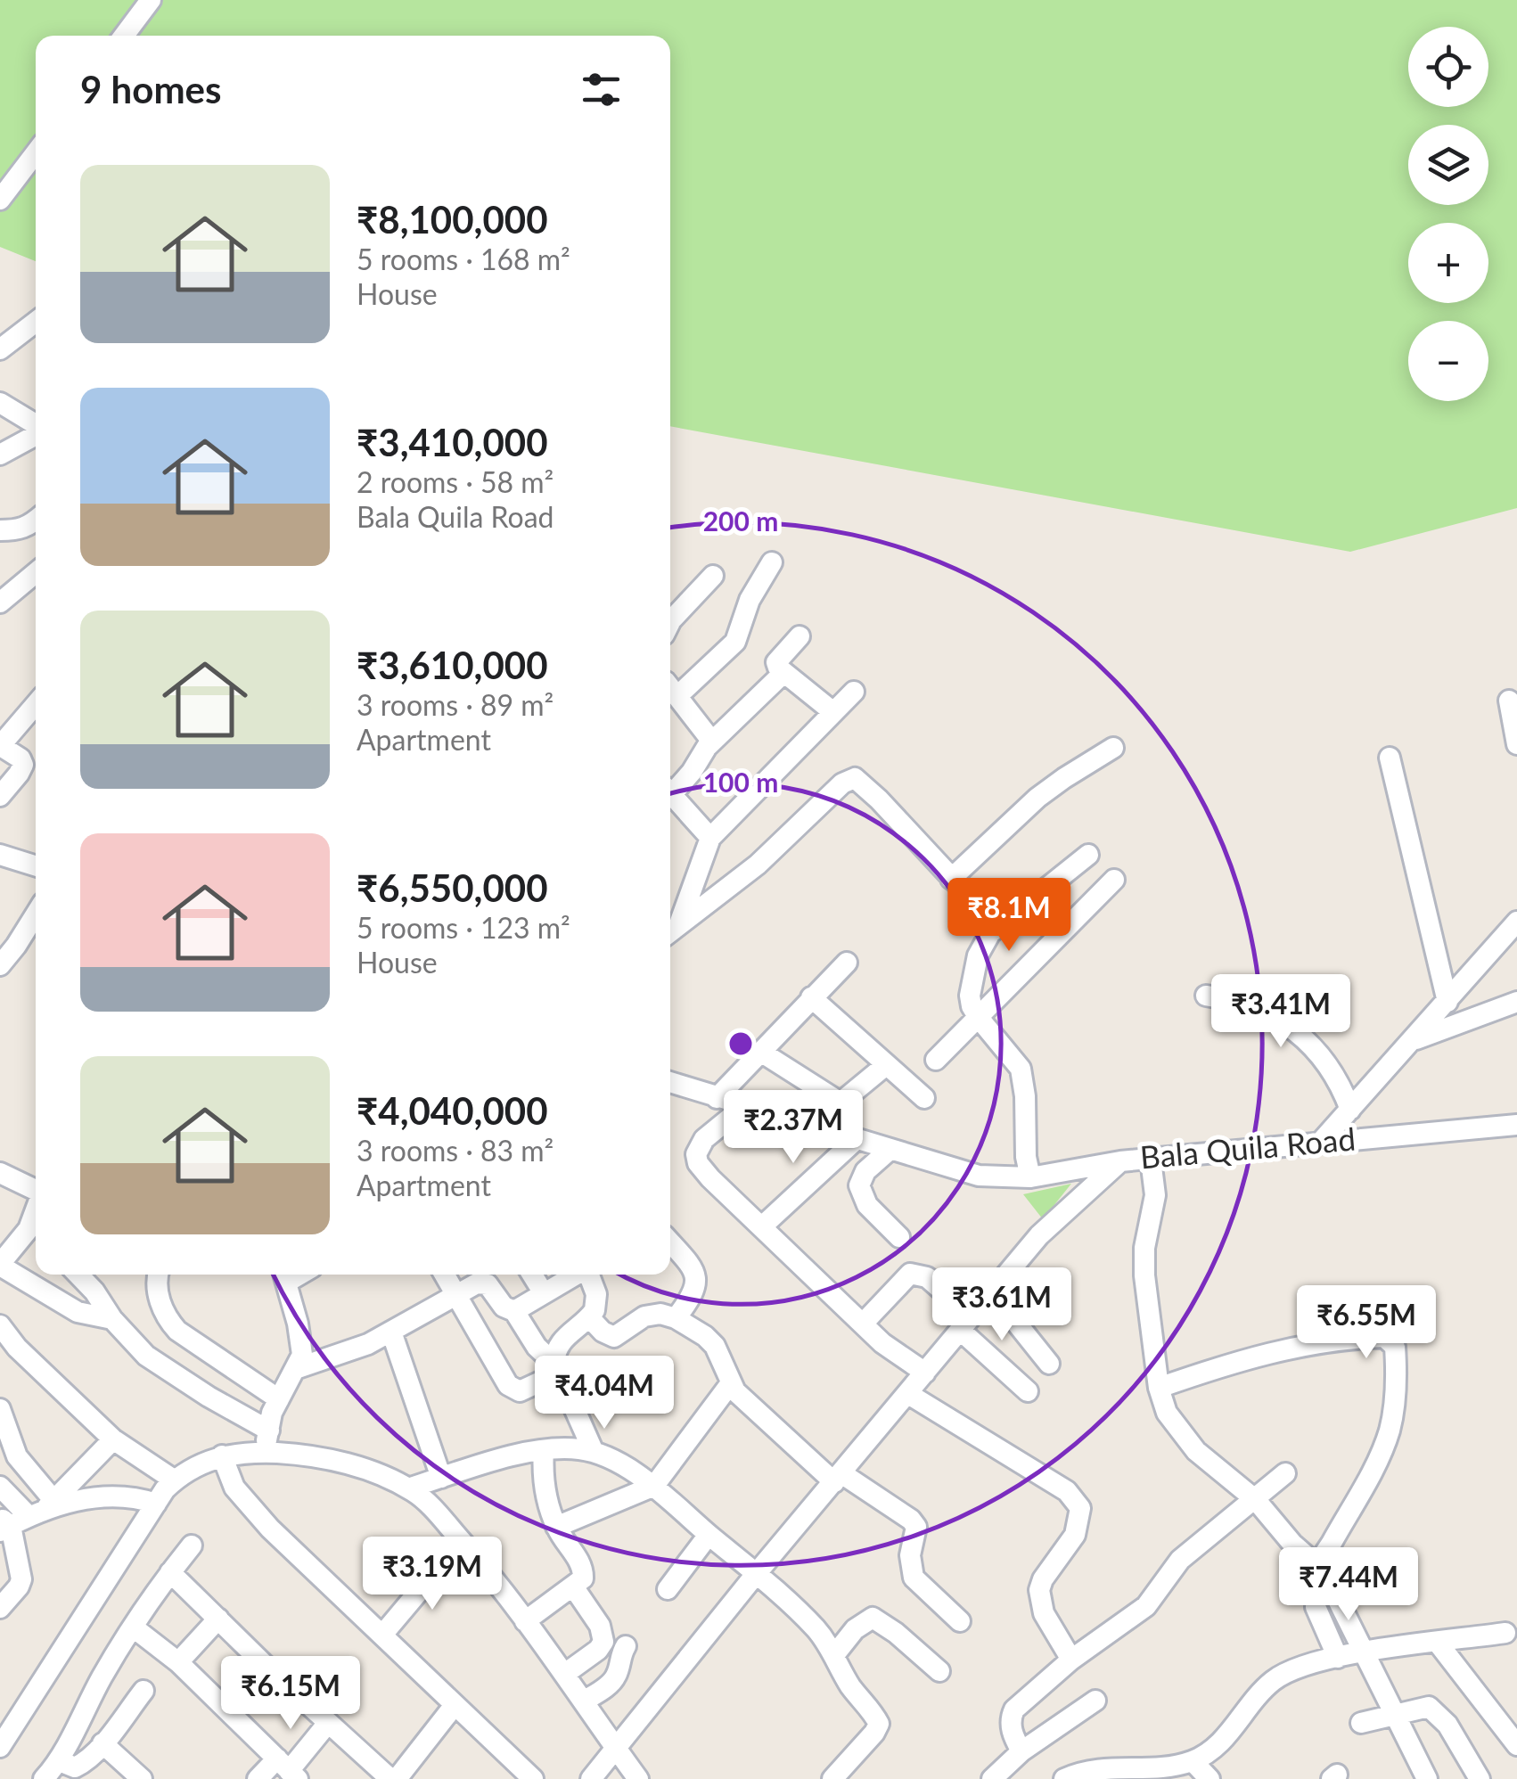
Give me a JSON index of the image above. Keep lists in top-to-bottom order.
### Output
{
  "streets": {
    "street": ["Bala Quila Road"]
  },
  "page": {
    "map_buttons": ["+", "−"],
    "heading": "9 homes",
    "list": [
      {
        "name": "₹8,100,000",
        "note": "5 rooms · 168 m² · House"
      },
      {
        "name": "₹3,410,000",
        "note": "2 rooms · 58 m² · Bala Quila Road"
      },
      {
        "name": "₹3,610,000",
        "note": "3 rooms · 89 m² · Apartment"
      },
      {
        "name": "₹6,550,000",
        "note": "5 rooms · 123 m² · House"
      },
      {
        "name": "₹4,040,000",
        "note": "3 rooms · 83 m² · Apartment"
      }
    ],
    "price": [
      "₹8.1M",
      "₹3.41M",
      "₹2.37M",
      "₹3.61M",
      "₹6.55M",
      "₹4.04M",
      "₹3.19M",
      "₹7.44M",
      "₹6.15M"
    ]
  },
  "rings": ["200 m", "100 m"]
}
